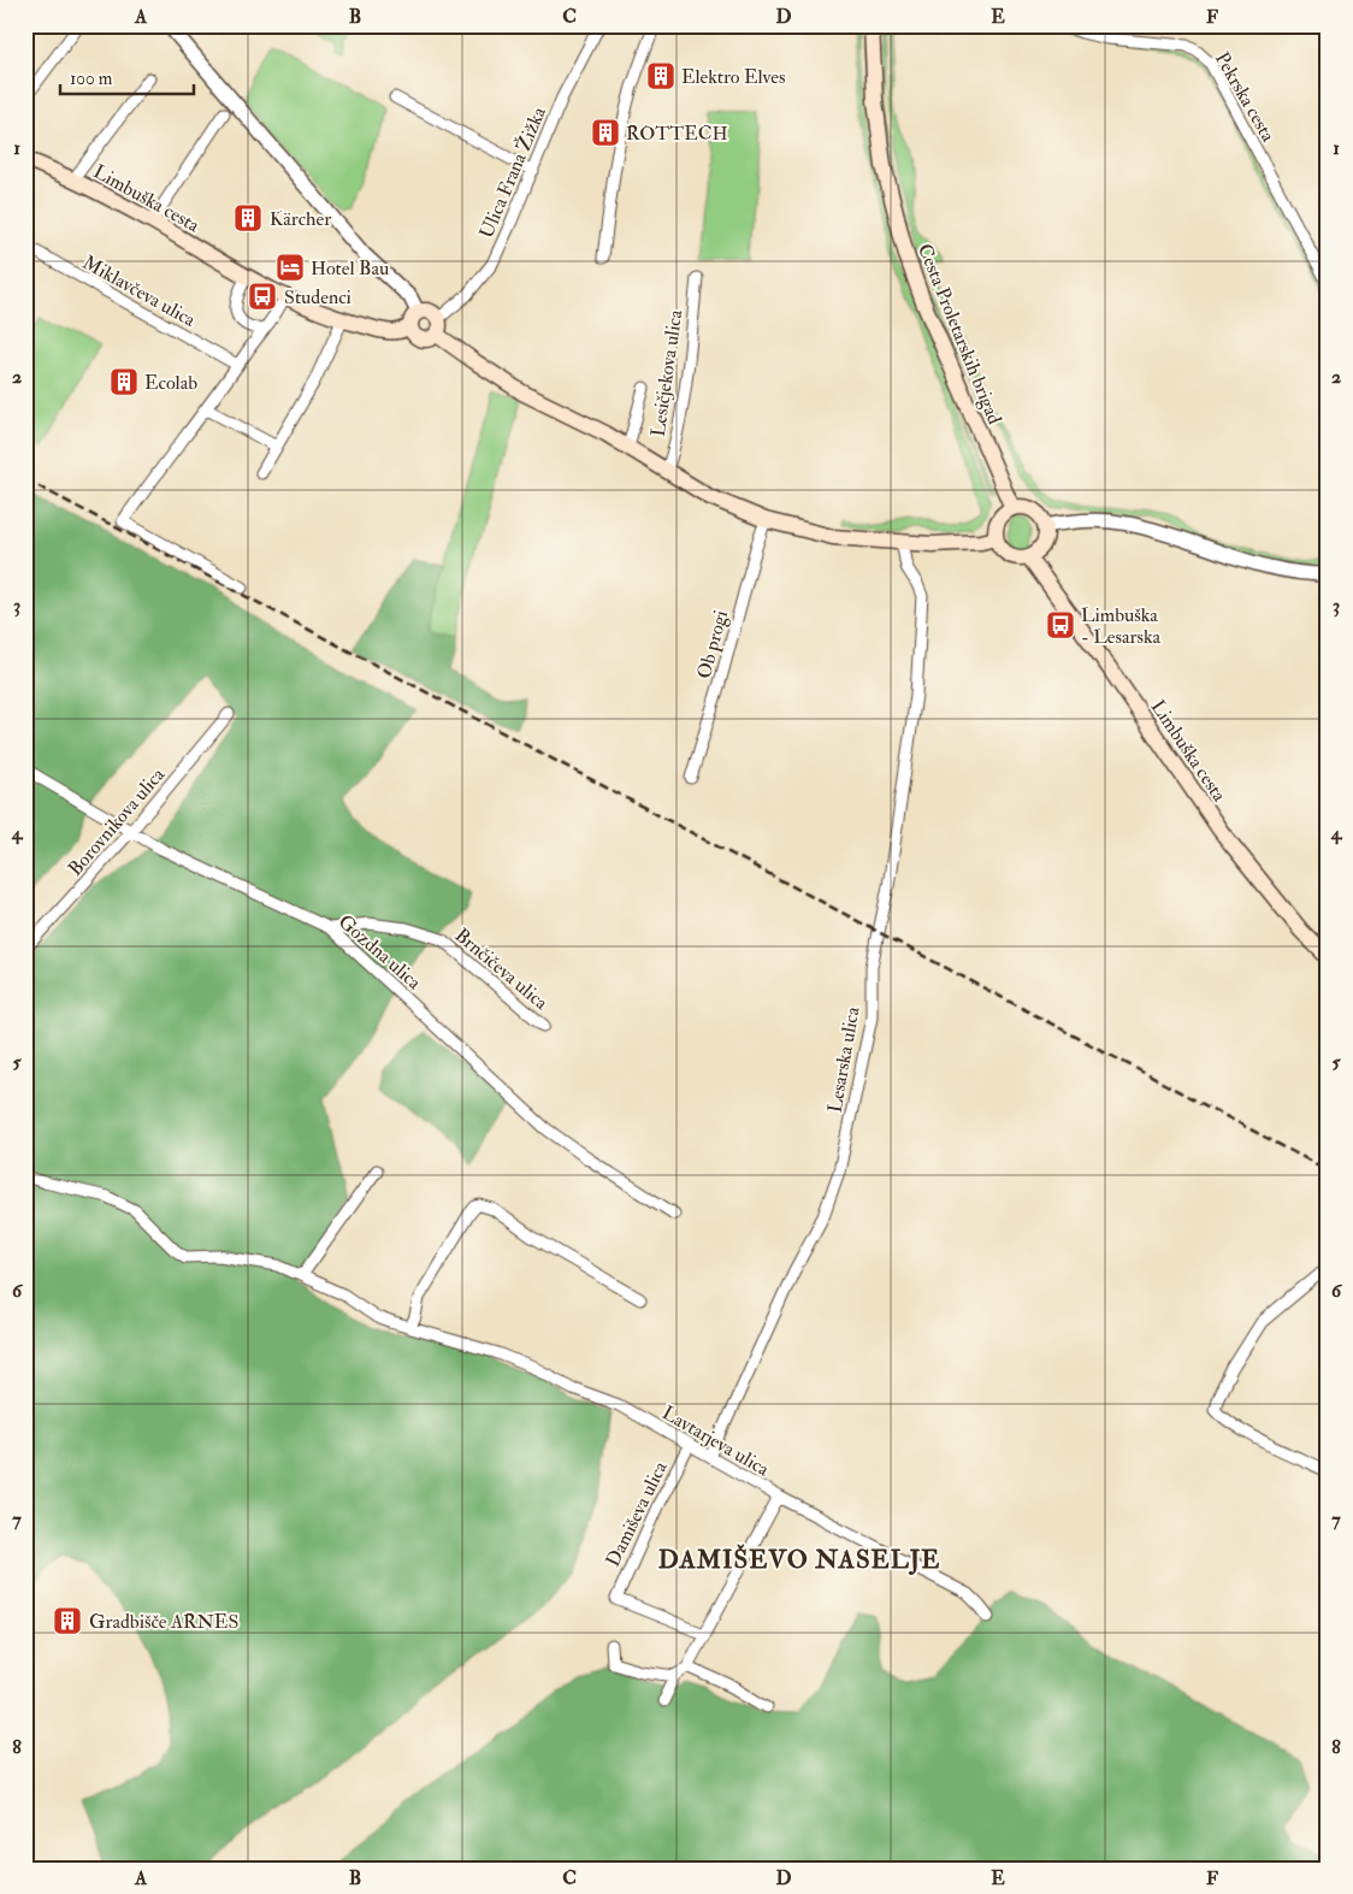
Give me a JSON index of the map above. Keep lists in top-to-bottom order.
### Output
{
  "streets": {
    "main road": ["Limbuška cesta", "Cesta Proletarskih brigad"],
    "street": [
      "Pekrska cesta",
      "Ulica Frana Žižka",
      "Miklavčeva ulica",
      "Lesičjekova ulica",
      "Ob progi",
      "Borovnikova ulica",
      "Gozdna ulica",
      "Brnčičeva ulica",
      "Lesarska ulica",
      "Lavtarjeva ulica",
      "Damiševa ulica"
    ]
  },
  "crossings": [
    ["Ulica Frana Žižka", "Limbuška cesta"],
    ["Limbuška cesta", "Cesta Proletarskih brigad"],
    ["Borovnikova ulica", "Gozdna ulica"],
    ["Gozdna ulica", "Brnčičeva ulica"],
    ["Lesarska ulica", "Lavtarjeva ulica"],
    ["Lavtarjeva ulica", "Damiševa ulica"]
  ],
  "districts": ["DAMIŠEVO NASELJE"],
  "places": {
    "building": [
      "Elektro Elves",
      "ROTTECH",
      "Kärcher",
      "Ecolab",
      "Gradbišče ARNES"
    ],
    "hotel": ["Hotel Bau"],
    "bus stop": ["Studenci", "Limbuška - Lesarska"]
  },
  "scale_bar": "100 m",
  "grid": {
    "columns": [
      "A",
      "B",
      "C",
      "D",
      "E",
      "F"
    ],
    "rows": [
      "1",
      "2",
      "3",
      "4",
      "5",
      "6",
      "7",
      "8"
    ]
  }
}
